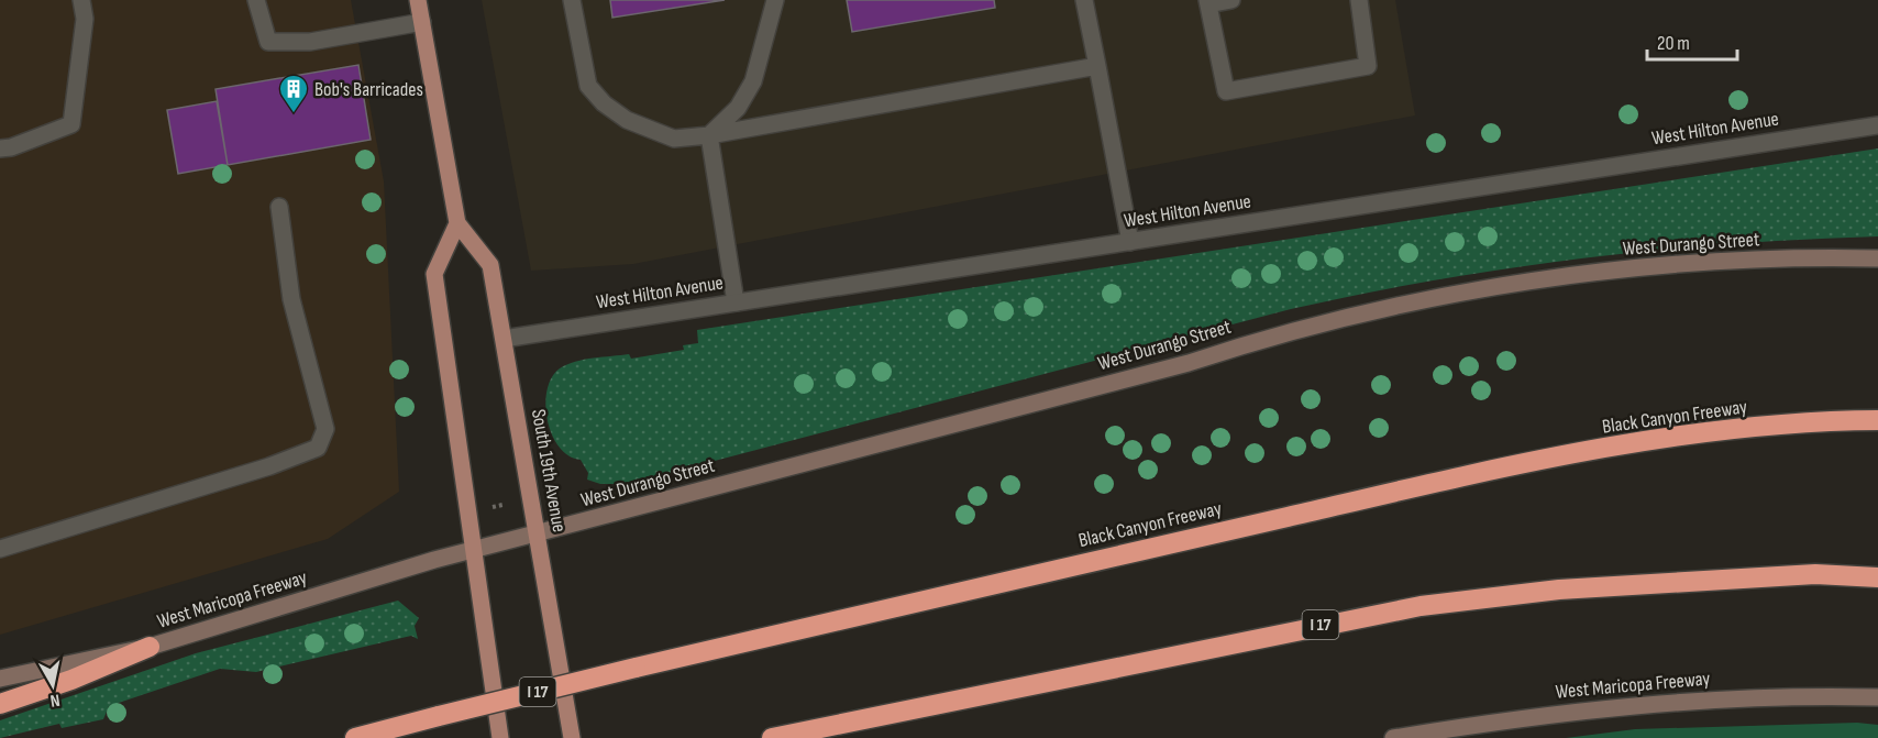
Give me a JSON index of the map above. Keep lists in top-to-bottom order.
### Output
{
  "streets": {
    "highway": ["Black Canyon Freeway", "I 17"],
    "main road": ["West Durango Street", "South 19th Avenue", "West Maricopa Freeway"],
    "street": ["West Hilton Avenue"]
  },
  "crossings": [
    ["West Hilton Avenue", "South 19th Avenue"],
    ["West Durango Street", "South 19th Avenue"],
    ["West Durango Street", "West Maricopa Freeway"]
  ],
  "places": {
    "building": ["Bob's Barricades"]
  },
  "scale_bar": "20 m",
  "north": "bottom"
}
